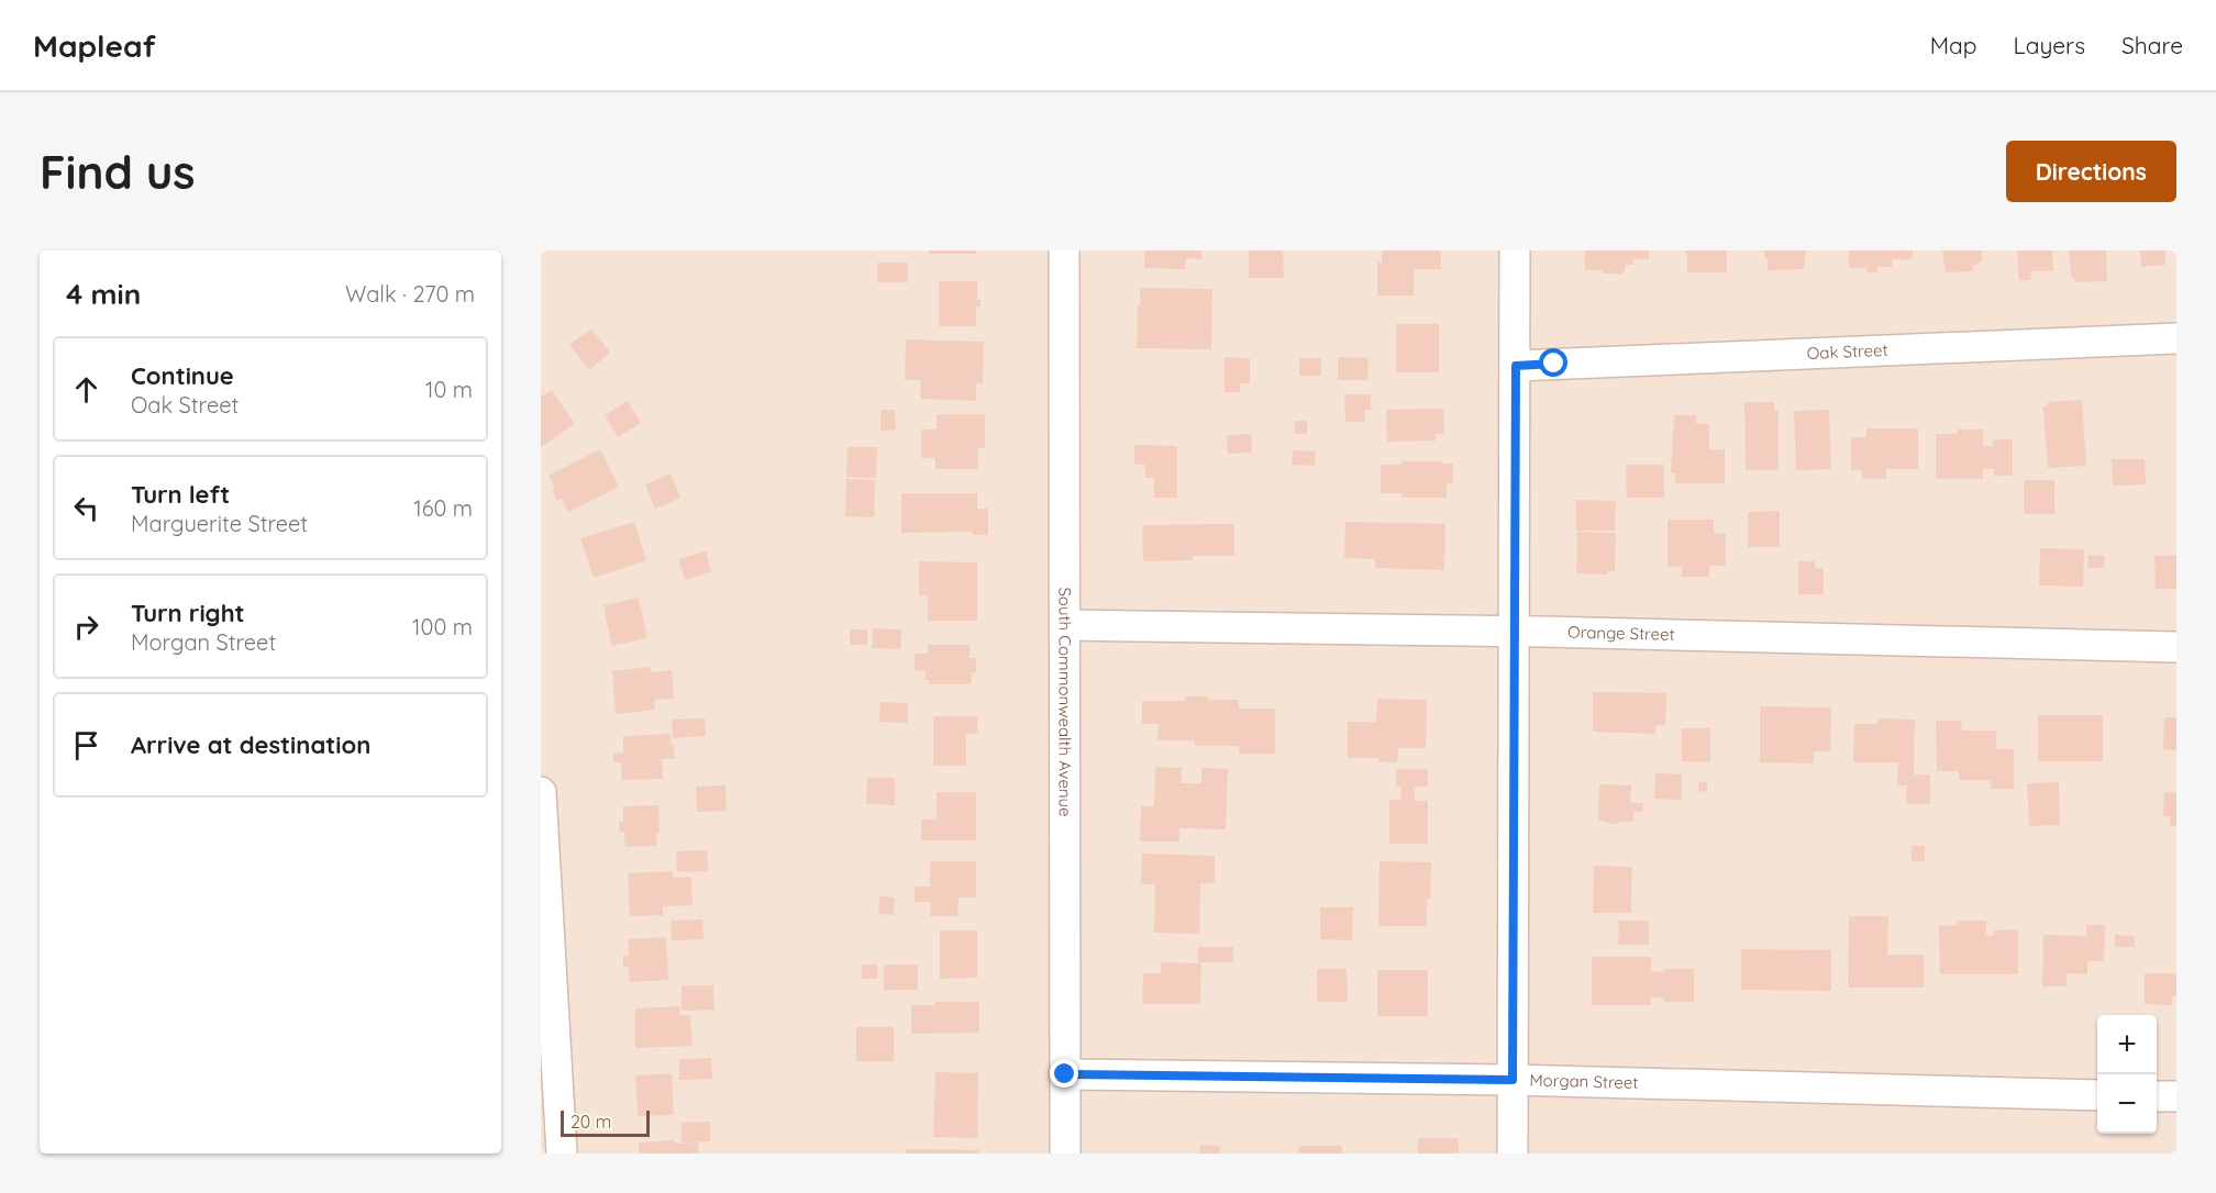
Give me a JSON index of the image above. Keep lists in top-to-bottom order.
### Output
{
  "streets": {
    "street": [
      "Oak Street",
      "Orange Street",
      "South Commonwealth Avenue",
      "Morgan Street"
    ]
  },
  "crossings": [
    ["Orange Street", "South Commonwealth Avenue"],
    ["South Commonwealth Avenue", "Morgan Street"]
  ],
  "scale_bar": "20 m",
  "page": {
    "header": "Mapleaf",
    "nav": ["Map", "Layers", "Share"],
    "buttons": "Directions",
    "title": "Find us",
    "heading": ["4 min", "Walk · 270 m"],
    "list": [
      ["Continue", "Oak Street", "10 m"],
      ["Turn left", "Marguerite Street", "160 m"],
      ["Turn right", "Morgan Street", "100 m"],
      "Arrive at destination"
    ],
    "map_buttons": ["+", "−"],
    "scale": "20 m"
  }
}
